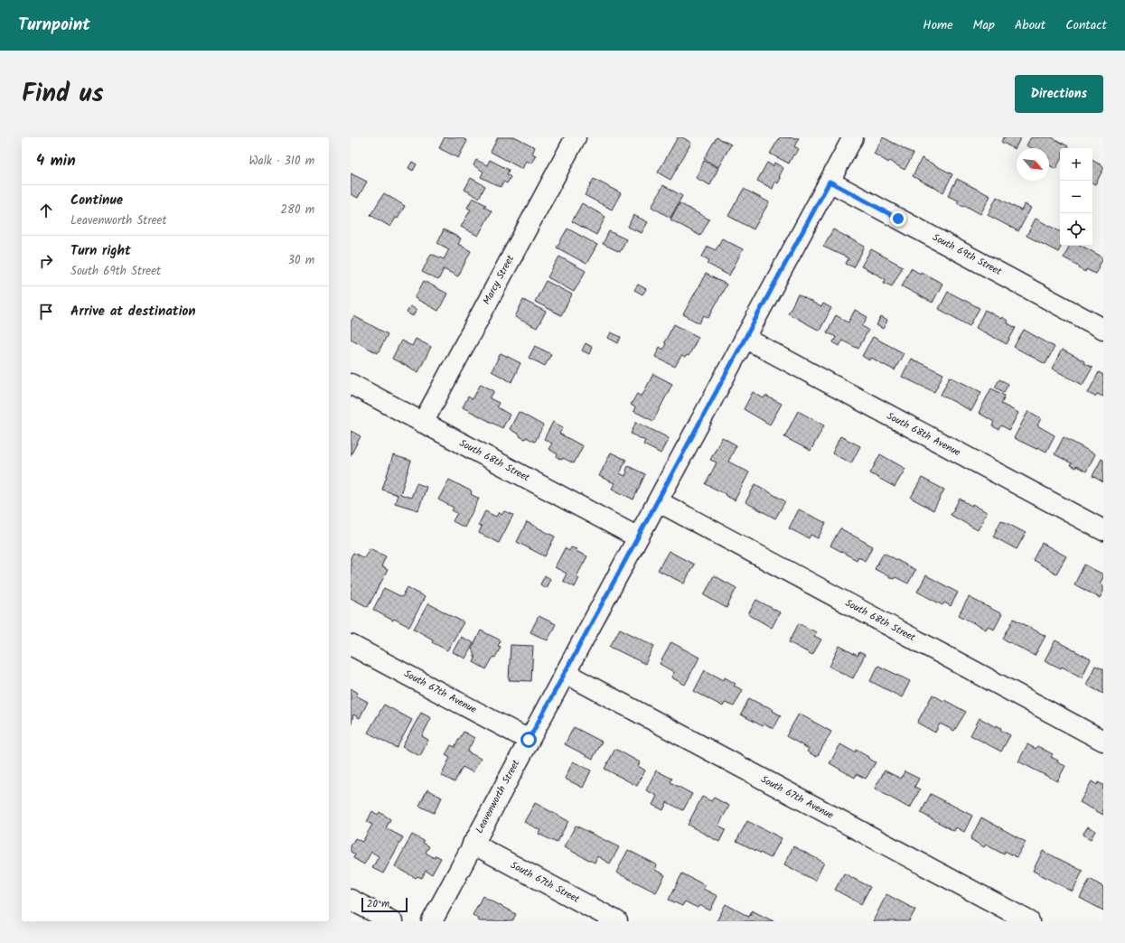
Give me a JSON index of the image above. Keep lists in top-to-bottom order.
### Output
{
  "streets": {
    "street": [
      "South 69th Street",
      "Marcy Street",
      "South 68th Avenue",
      "South 68th Street",
      "South 67th Avenue",
      "Leavenworth Street",
      "South 67th Street"
    ]
  },
  "crossings": [
    ["South 69th Street", "Leavenworth Street"],
    ["Marcy Street", "South 68th Street"],
    ["South 68th Avenue", "Leavenworth Street"],
    ["South 68th Street", "Leavenworth Street"],
    ["South 67th Avenue", "Leavenworth Street"],
    ["Leavenworth Street", "South 67th Street"]
  ],
  "scale_bar": "20 m",
  "north": "bottom right",
  "page": {
    "header": "Turnpoint",
    "nav": [
      "Home",
      "Map",
      "About",
      "Contact"
    ],
    "title": "Find us",
    "buttons": "Directions",
    "heading": ["4 min", "Walk · 310 m"],
    "map_buttons": ["+", "−"],
    "list": [
      ["Continue", "Leavenworth Street", "280 m"],
      ["Turn right", "South 69th Street", "30 m"],
      "Arrive at destination"
    ],
    "scale": "20 m"
  }
}
